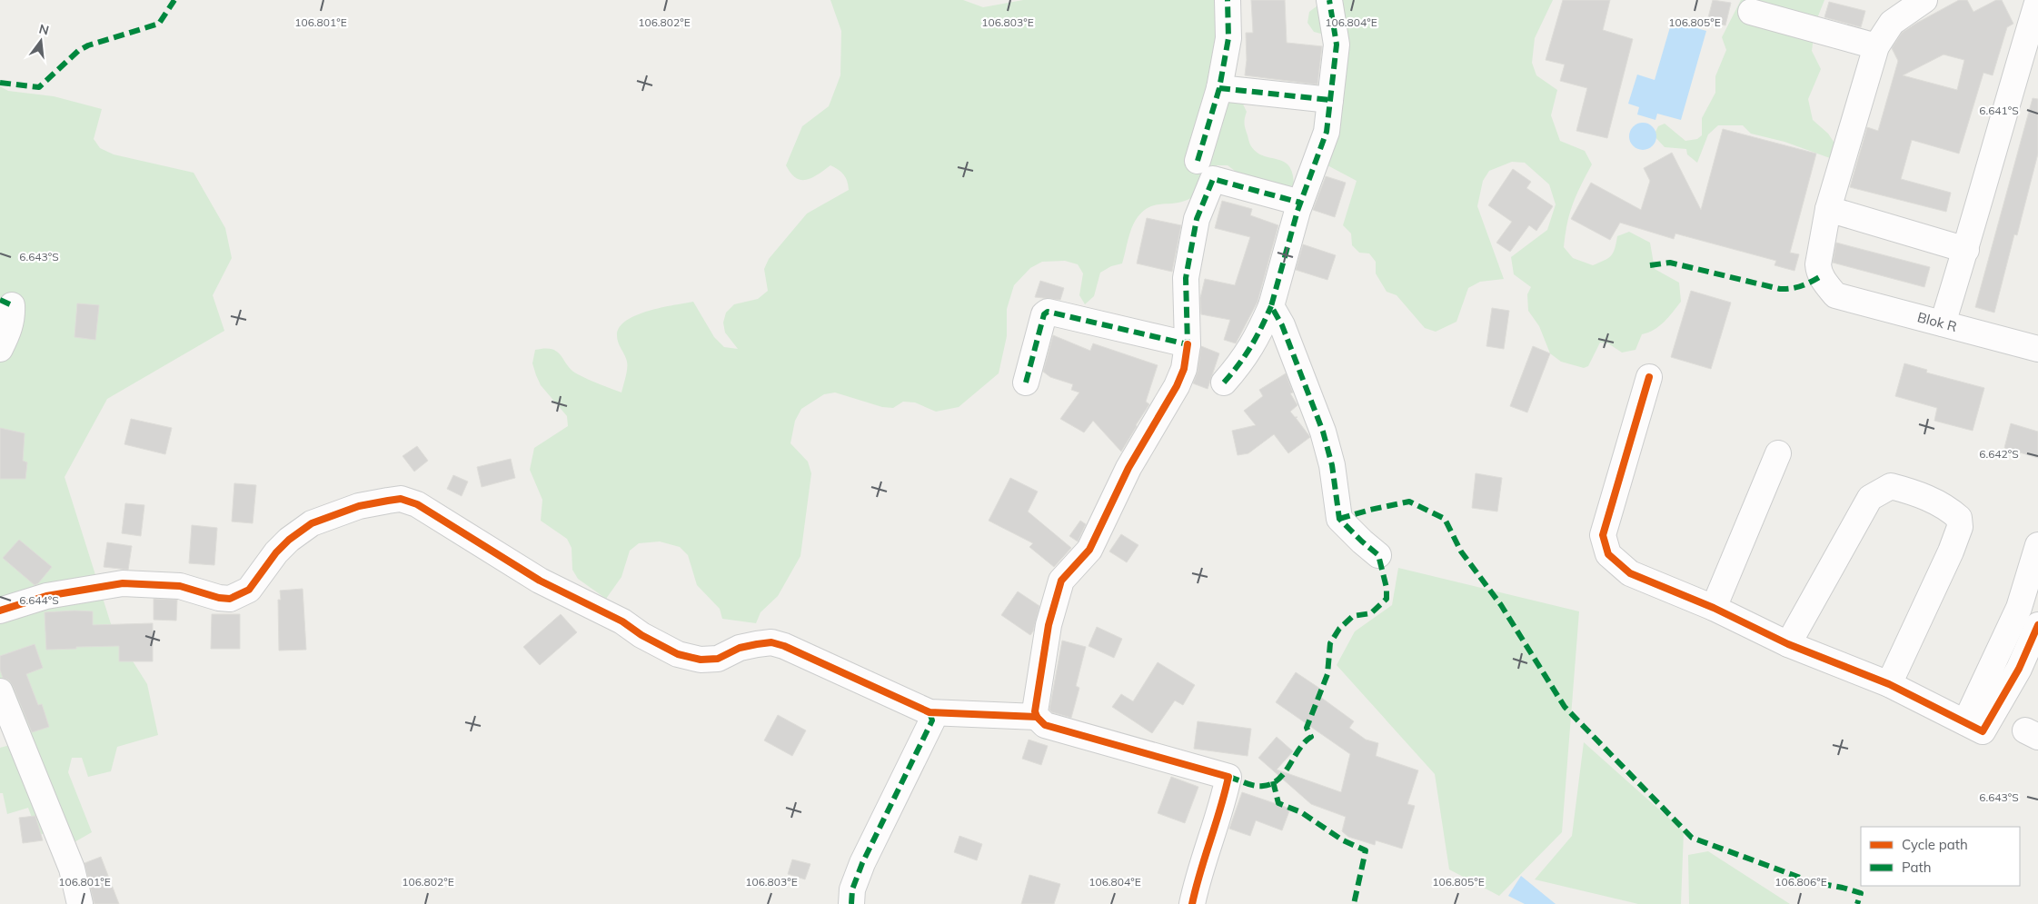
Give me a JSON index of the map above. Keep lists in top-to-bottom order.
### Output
{
  "streets": {
    "street": ["Blok R"]
  },
  "legend": ["Cycle path", "Path"],
  "north": "top",
  "coordinates": [
    "106.801°E",
    "106.802°E",
    "106.803°E",
    "106.804°E",
    "106.805°E",
    "6.641°S",
    "6.643°S",
    "6.642°S",
    "6.644°S",
    "106.806°E"
  ]
}
